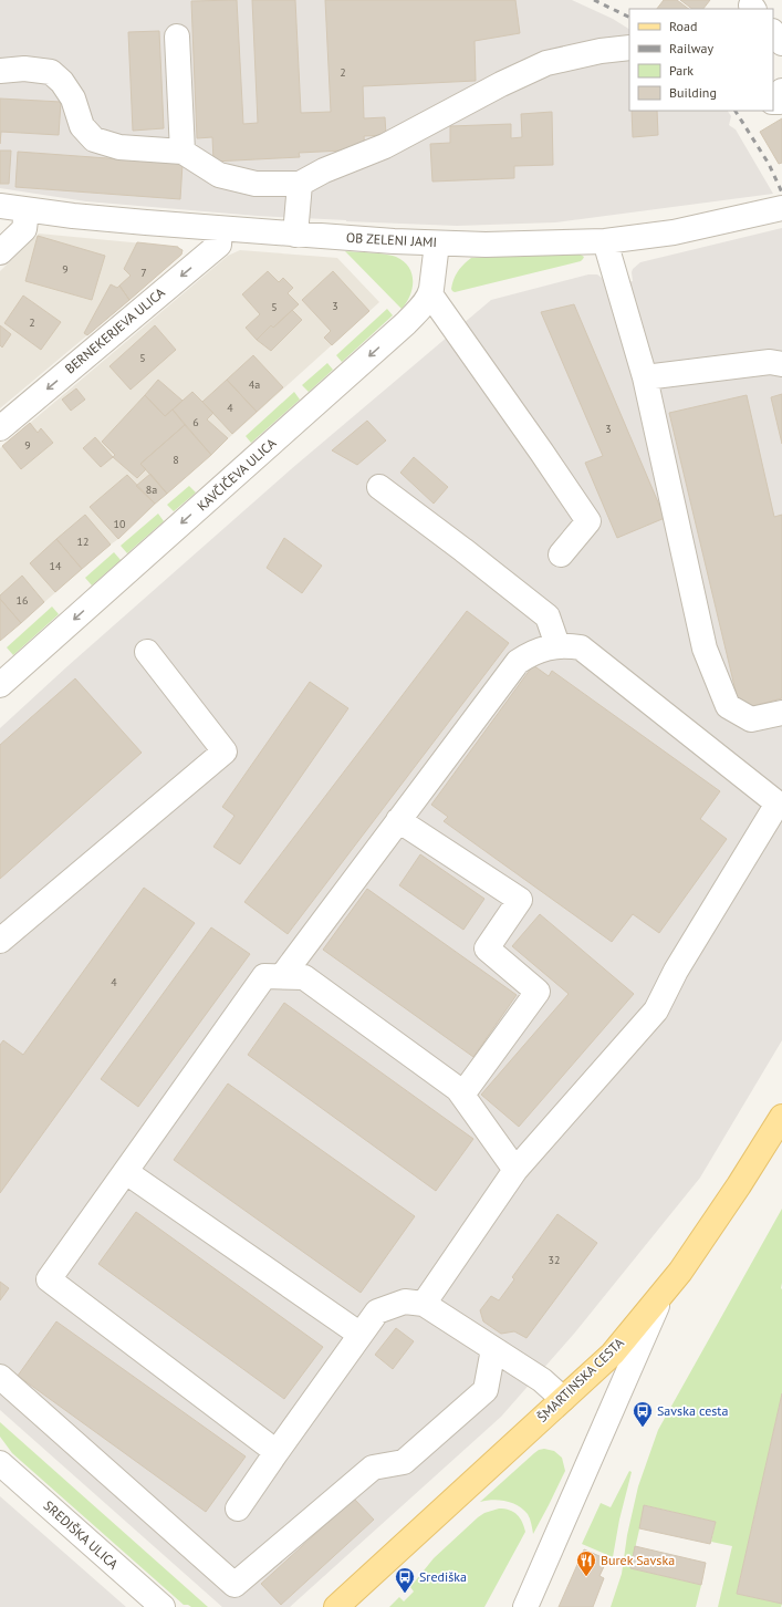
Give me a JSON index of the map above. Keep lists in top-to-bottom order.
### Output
{
  "streets": {
    "main road": ["ŠMARTINSKA CESTA"],
    "street": [
      "OB ZELENI JAMI",
      "BERNEKERJEVA ULICA",
      "KAVČIČEVA ULICA",
      "SREDIŠKA ULICA"
    ]
  },
  "crossings": [
    ["OB ZELENI JAMI", "BERNEKERJEVA ULICA"],
    ["OB ZELENI JAMI", "KAVČIČEVA ULICA"]
  ],
  "one_way": ["BERNEKERJEVA ULICA", "KAVČIČEVA ULICA"],
  "places": {
    "bus stop": ["Savska cesta", "Središka"],
    "restaurant": ["Burek Savska"]
  },
  "house_numbers": [
    "2",
    "9",
    "7",
    "3",
    "5",
    "2",
    "5",
    "4a",
    "4",
    "6",
    "3",
    "9",
    "8",
    "8a",
    "10",
    "12",
    "14",
    "16",
    "4",
    "32"
  ],
  "legend": [
    "Road",
    "Railway",
    "Park",
    "Building"
  ]
}
